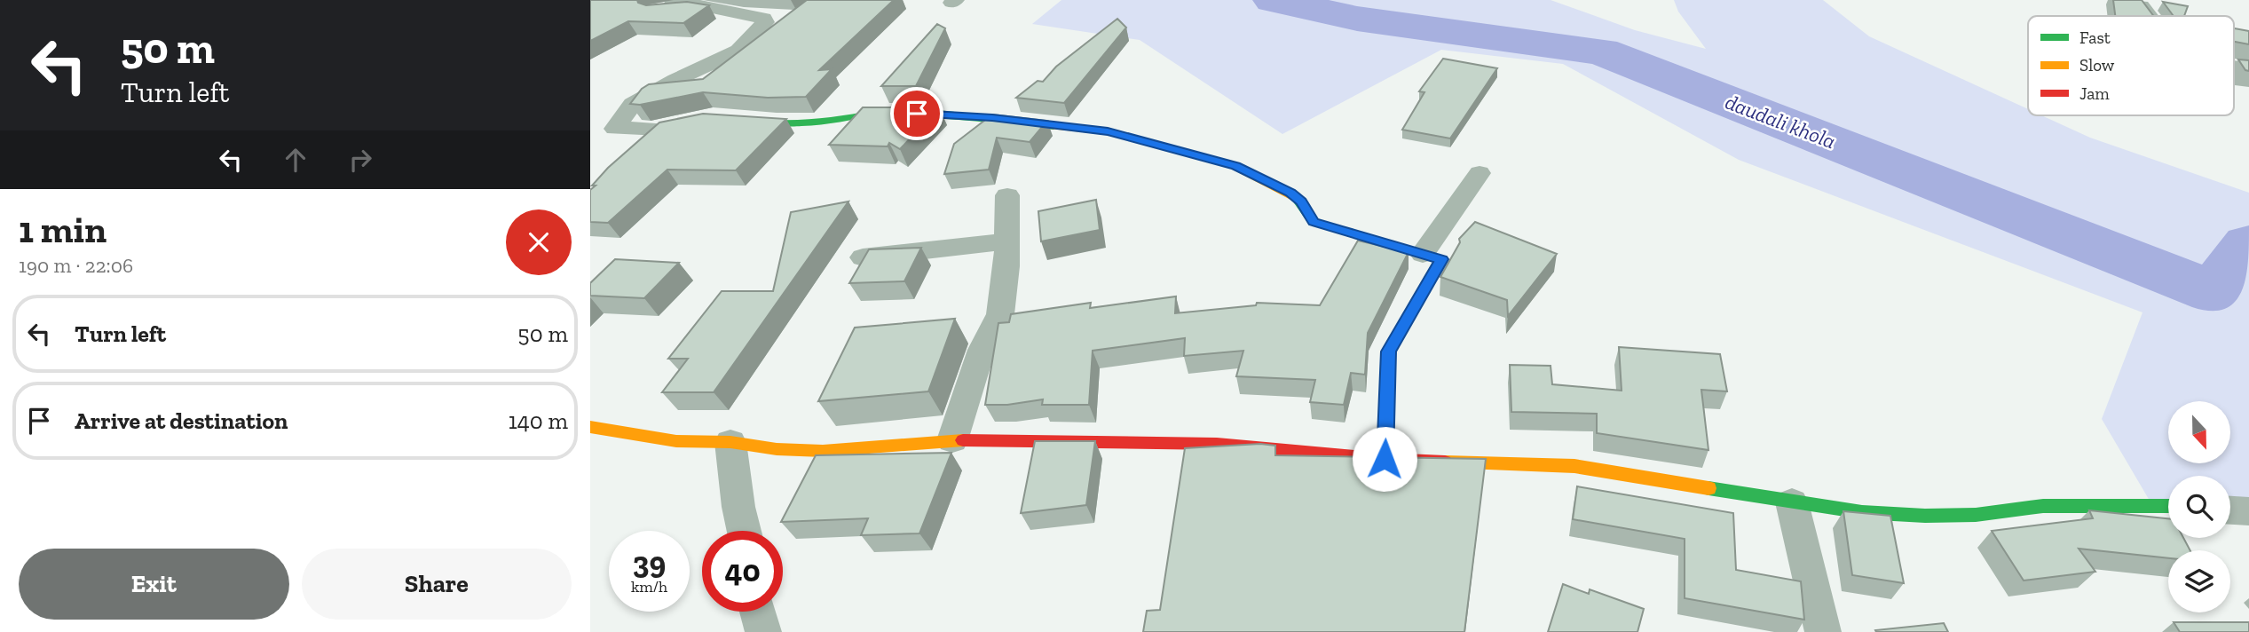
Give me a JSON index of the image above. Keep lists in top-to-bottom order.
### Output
{
  "water": ["daudali khola"],
  "legend": ["Fast", "Slow", "Jam"],
  "north": "bottom",
  "page": {
    "turn": ["50 m", "Turn left"],
    "heading": ["1 min", "190 m · 22:06"],
    "list": [
      {
        "name": "Turn left",
        "value": "50 m"
      },
      {
        "name": "Arrive at destination",
        "value": "140 m"
      }
    ],
    "speed": "39 km/h",
    "limit": "40",
    "buttons": ["Exit", "Share"]
  }
}
